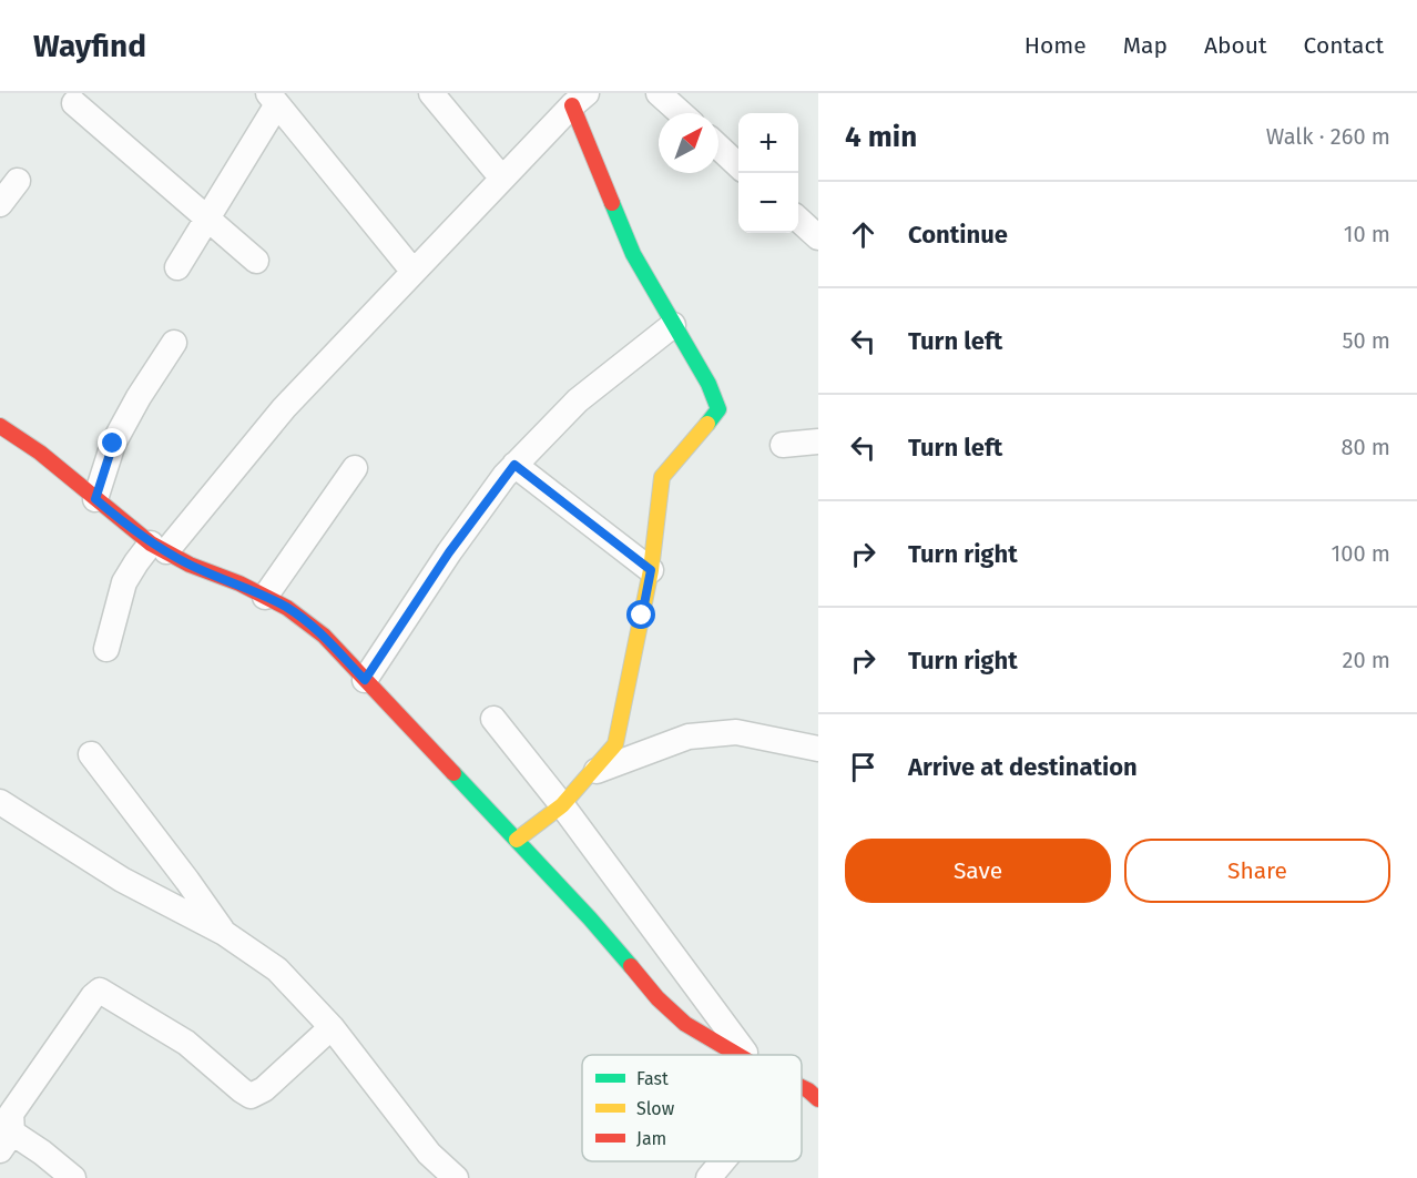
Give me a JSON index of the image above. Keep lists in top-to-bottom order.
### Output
{
  "legend": ["Fast", "Slow", "Jam"],
  "north": "top right",
  "page": {
    "header": "Wayfind",
    "nav": [
      "Home",
      "Map",
      "About",
      "Contact"
    ],
    "heading": ["4 min", "Walk · 260 m"],
    "map_buttons": ["+", "−"],
    "list": [
      ["Continue", "10 m"],
      ["Turn left", "50 m"],
      ["Turn left", "80 m"],
      ["Turn right", "100 m"],
      ["Turn right", "20 m"],
      "Arrive at destination"
    ],
    "buttons": ["Save", "Share"]
  }
}
